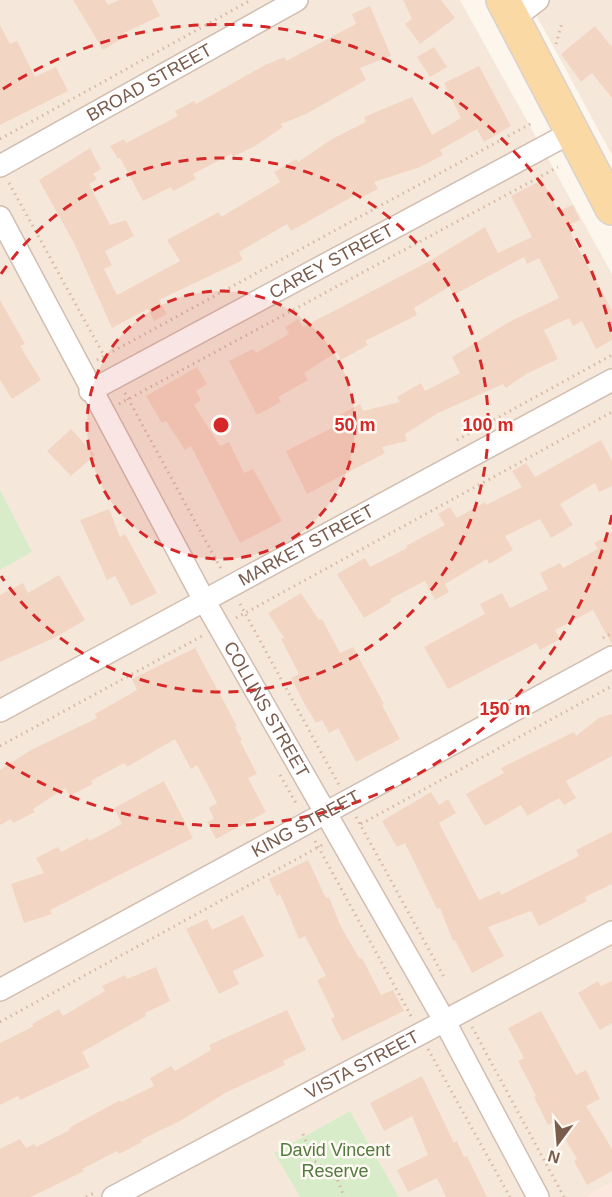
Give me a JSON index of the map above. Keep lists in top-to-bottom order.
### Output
{
  "streets": {
    "street": [
      "BROAD STREET",
      "CAREY STREET",
      "MARKET STREET",
      "COLLINS STREET",
      "KING STREET",
      "VISTA STREET"
    ]
  },
  "crossings": [
    ["CAREY STREET", "COLLINS STREET"],
    ["MARKET STREET", "COLLINS STREET"],
    ["COLLINS STREET", "KING STREET"],
    ["COLLINS STREET", "VISTA STREET"]
  ],
  "parks": ["David Vincent Reserve"],
  "north": "bottom",
  "rings": ["50 m", "100 m", "150 m"]
}
